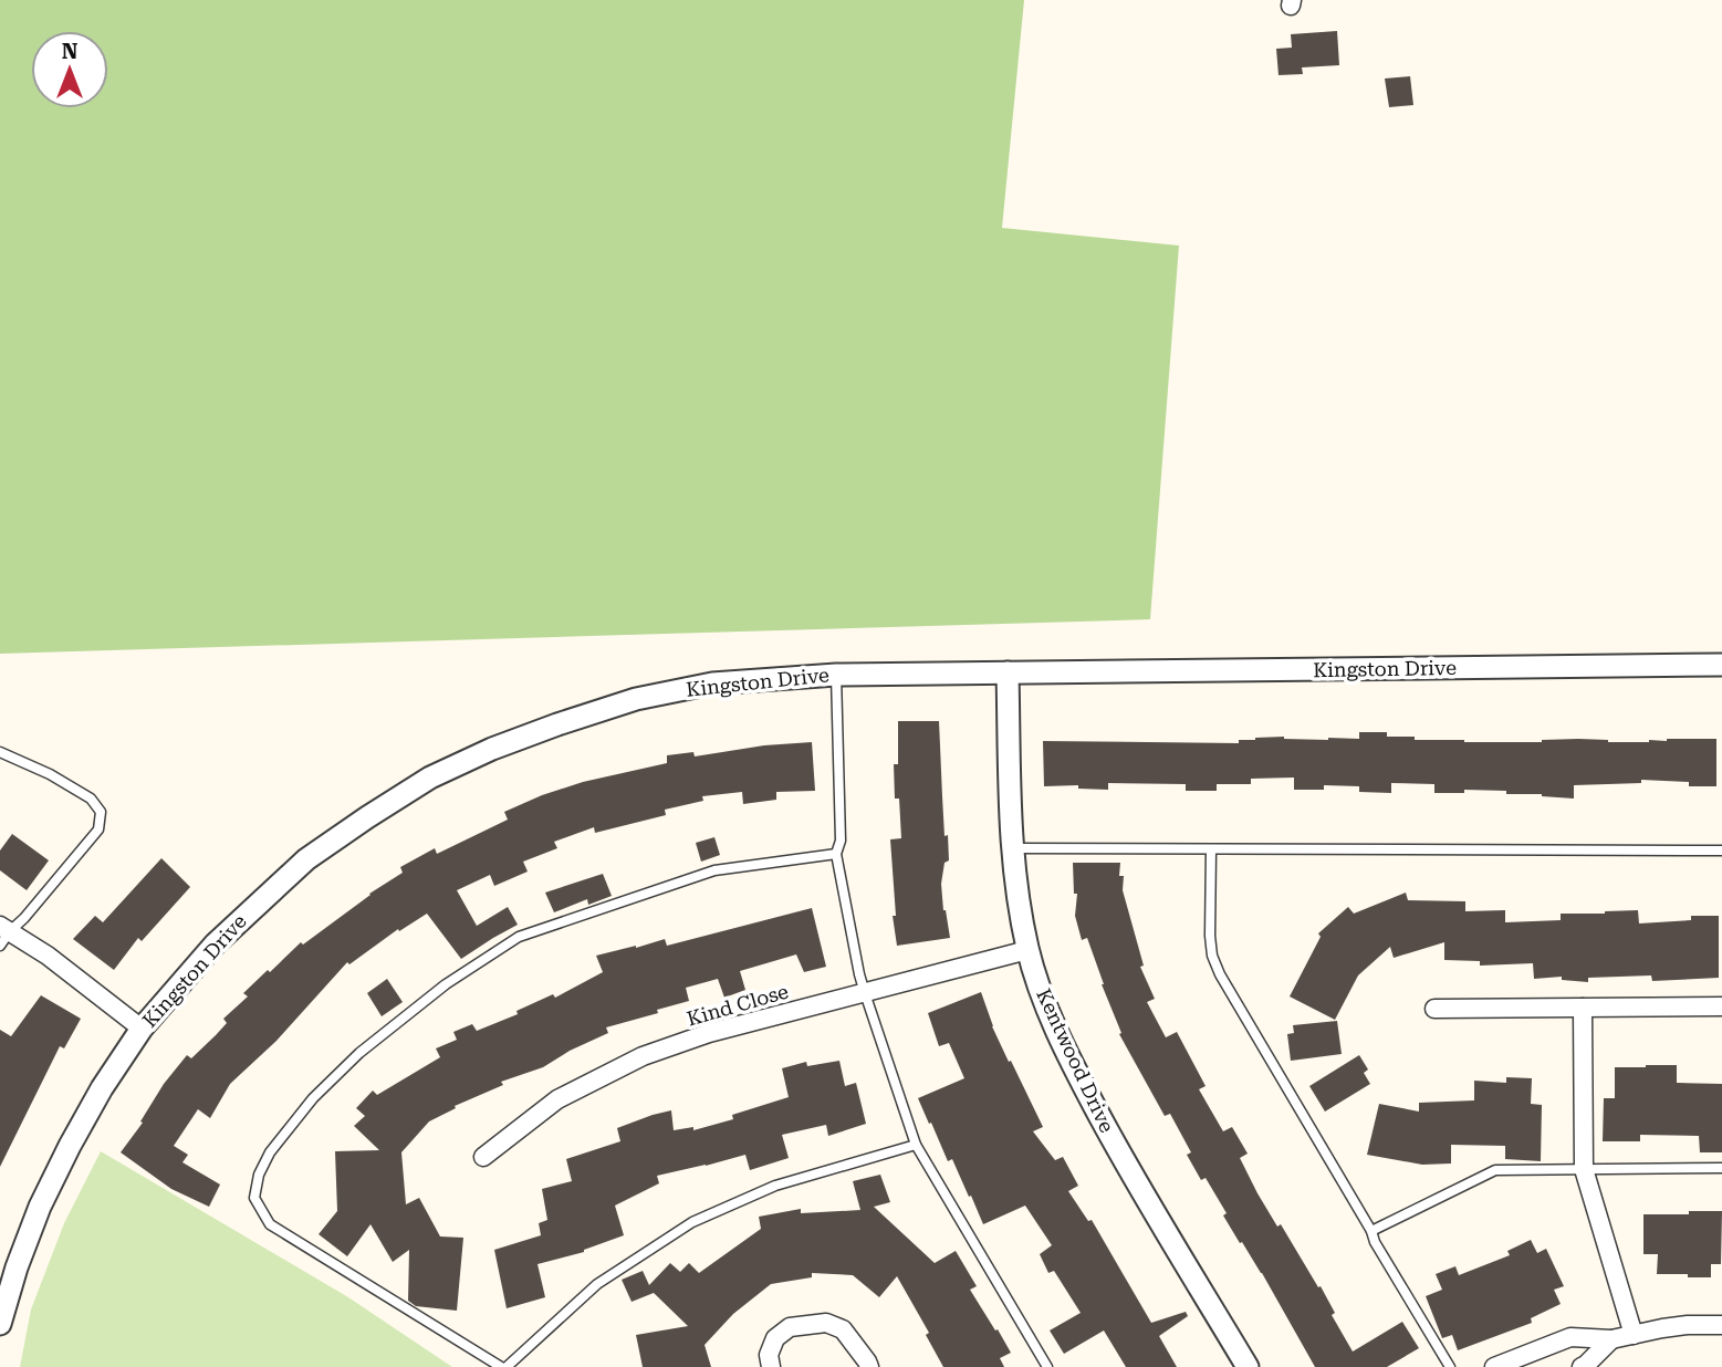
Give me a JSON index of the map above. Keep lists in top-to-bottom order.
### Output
{
  "streets": {
    "street": ["Kingston Drive", "Kind Close", "Kentwood Drive"]
  },
  "crossings": [
    ["Kingston Drive", "Kentwood Drive"],
    ["Kind Close", "Kentwood Drive"]
  ],
  "north": "top"
}
